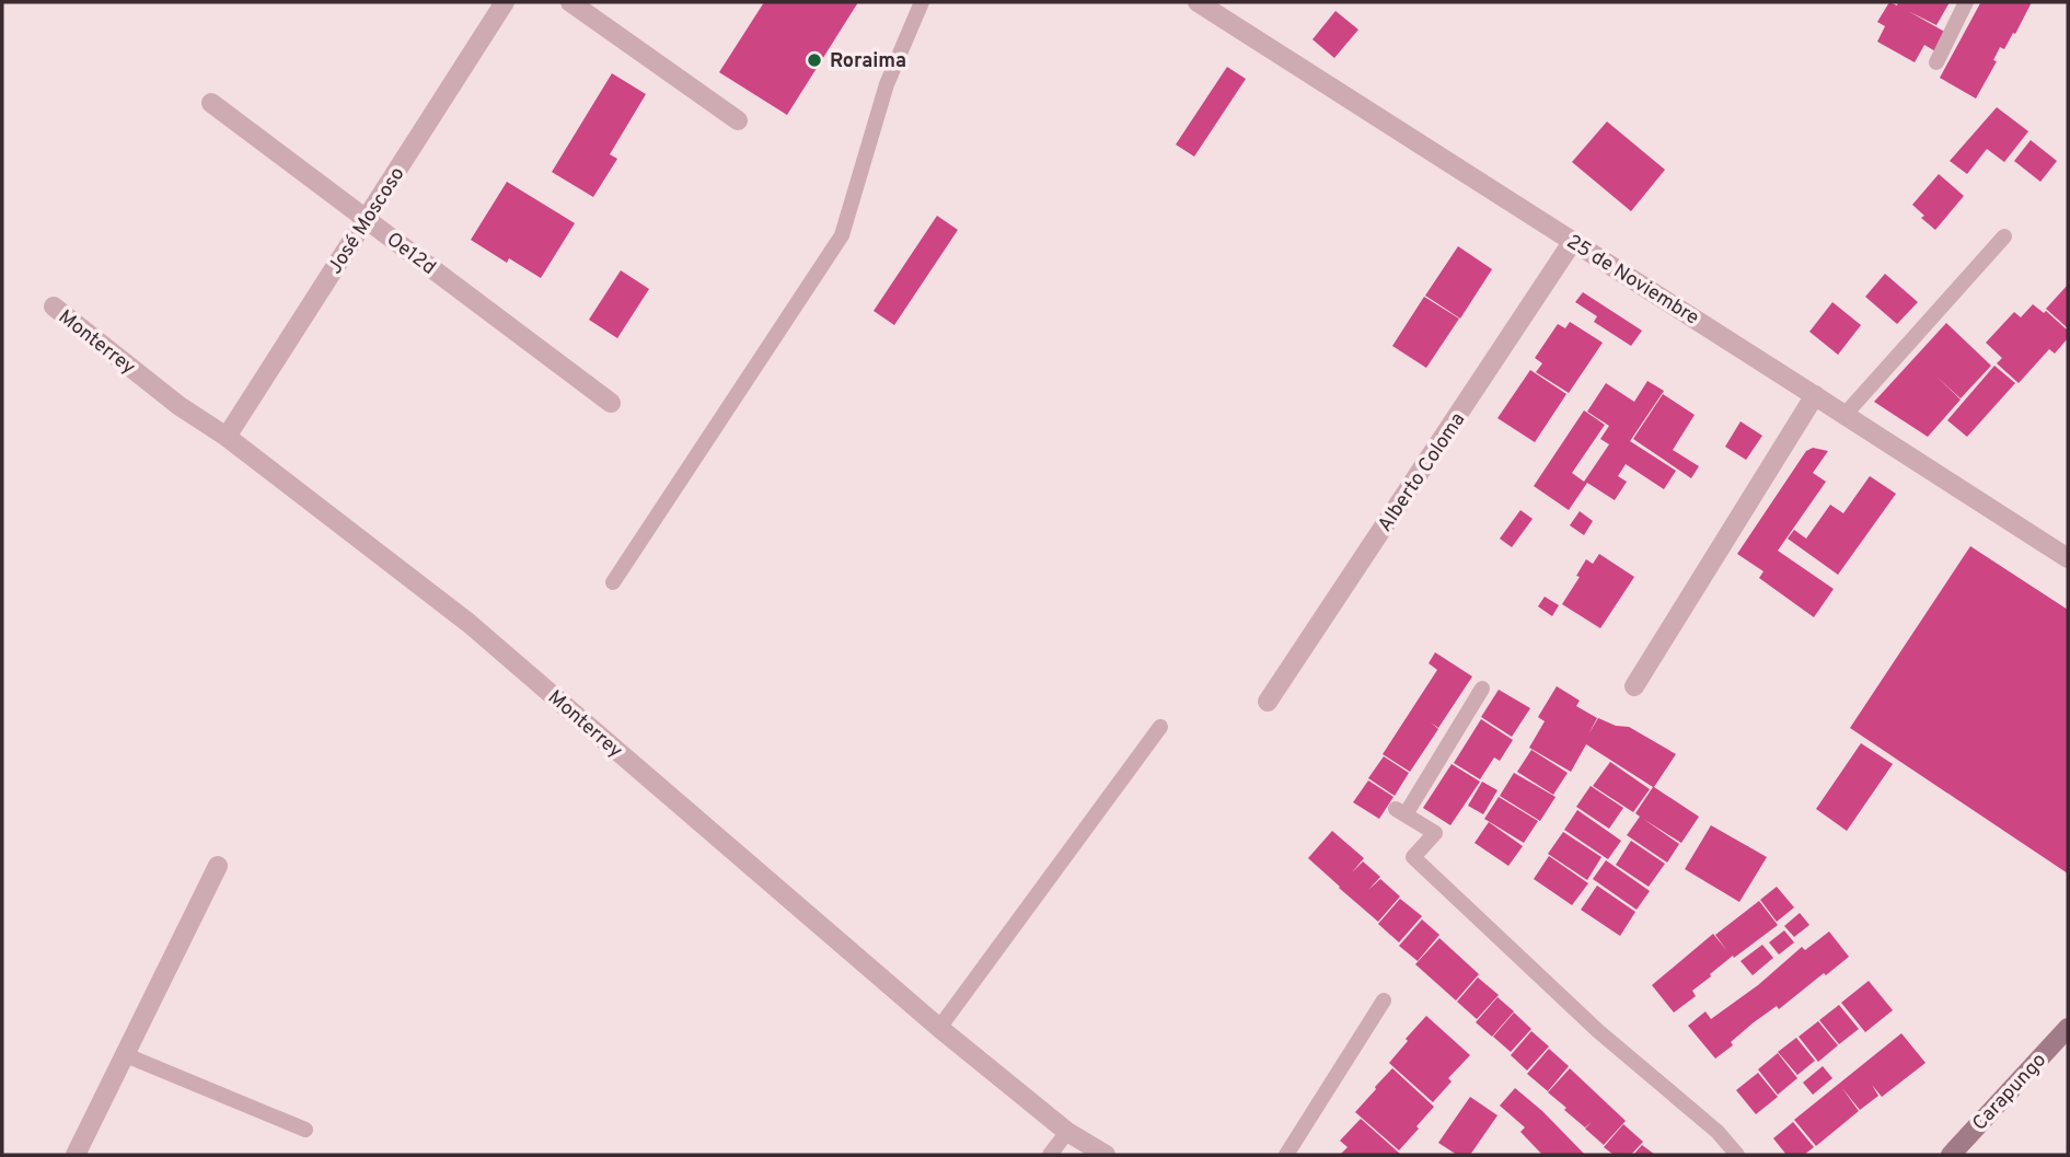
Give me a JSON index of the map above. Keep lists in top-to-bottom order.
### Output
{
  "streets": {
    "street": [
      "José Moscoso",
      "Oe12d",
      "25 de Noviembre",
      "Monterrey",
      "Alberto Coloma",
      "Carapungo"
    ]
  },
  "crossings": [
    ["José Moscoso", "Oe12d"],
    ["José Moscoso", "Monterrey"],
    ["25 de Noviembre", "Alberto Coloma"]
  ],
  "places": ["Roraima"]
}
